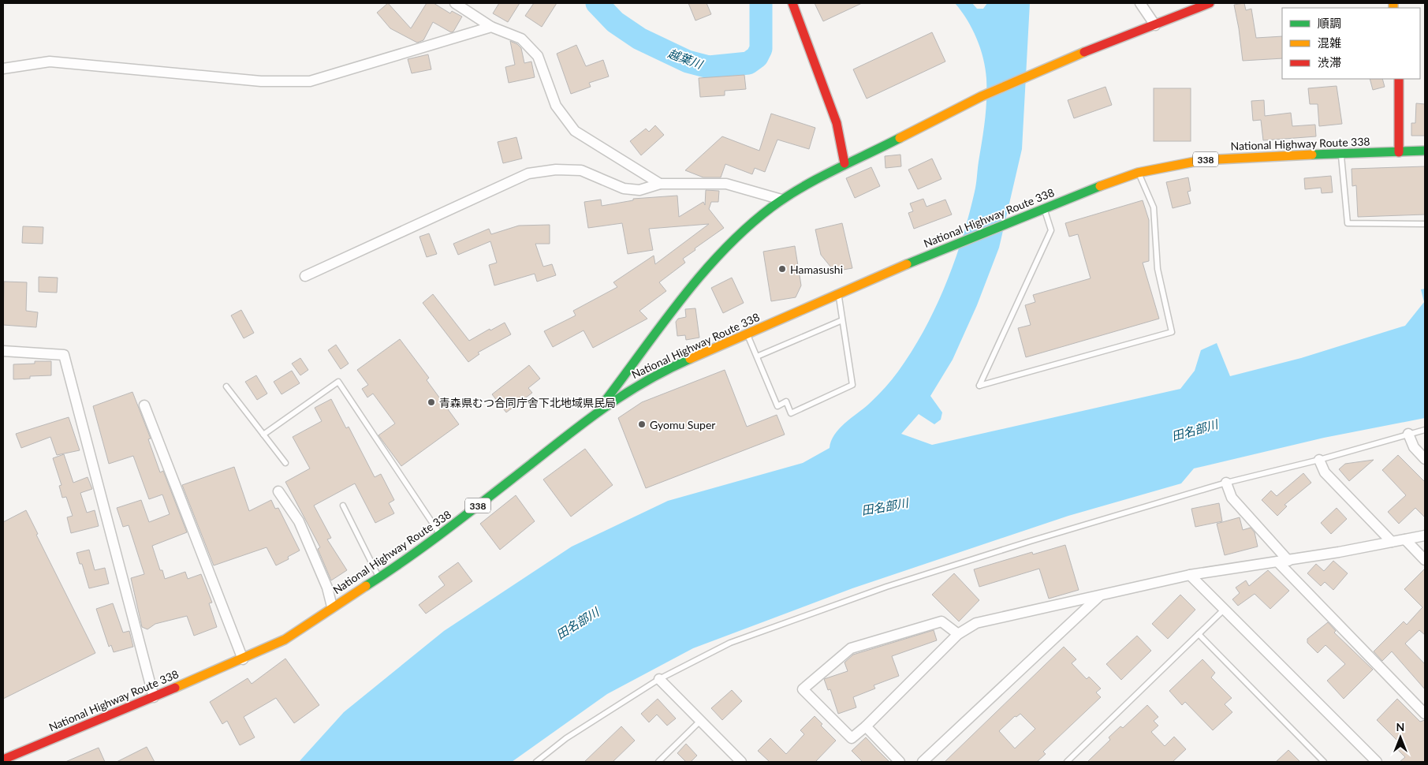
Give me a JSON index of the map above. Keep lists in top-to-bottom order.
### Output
{
  "streets": {
    "main road": ["National Highway Route 338", "338"]
  },
  "water": ["越葉川", "田名部川"],
  "places": ["Hamasushi", "青森県むつ合同庁舎下北地域県民局", "Gyomu Super"],
  "legend": ["順調", "混雑", "渋滞"],
  "north": "top"
}
